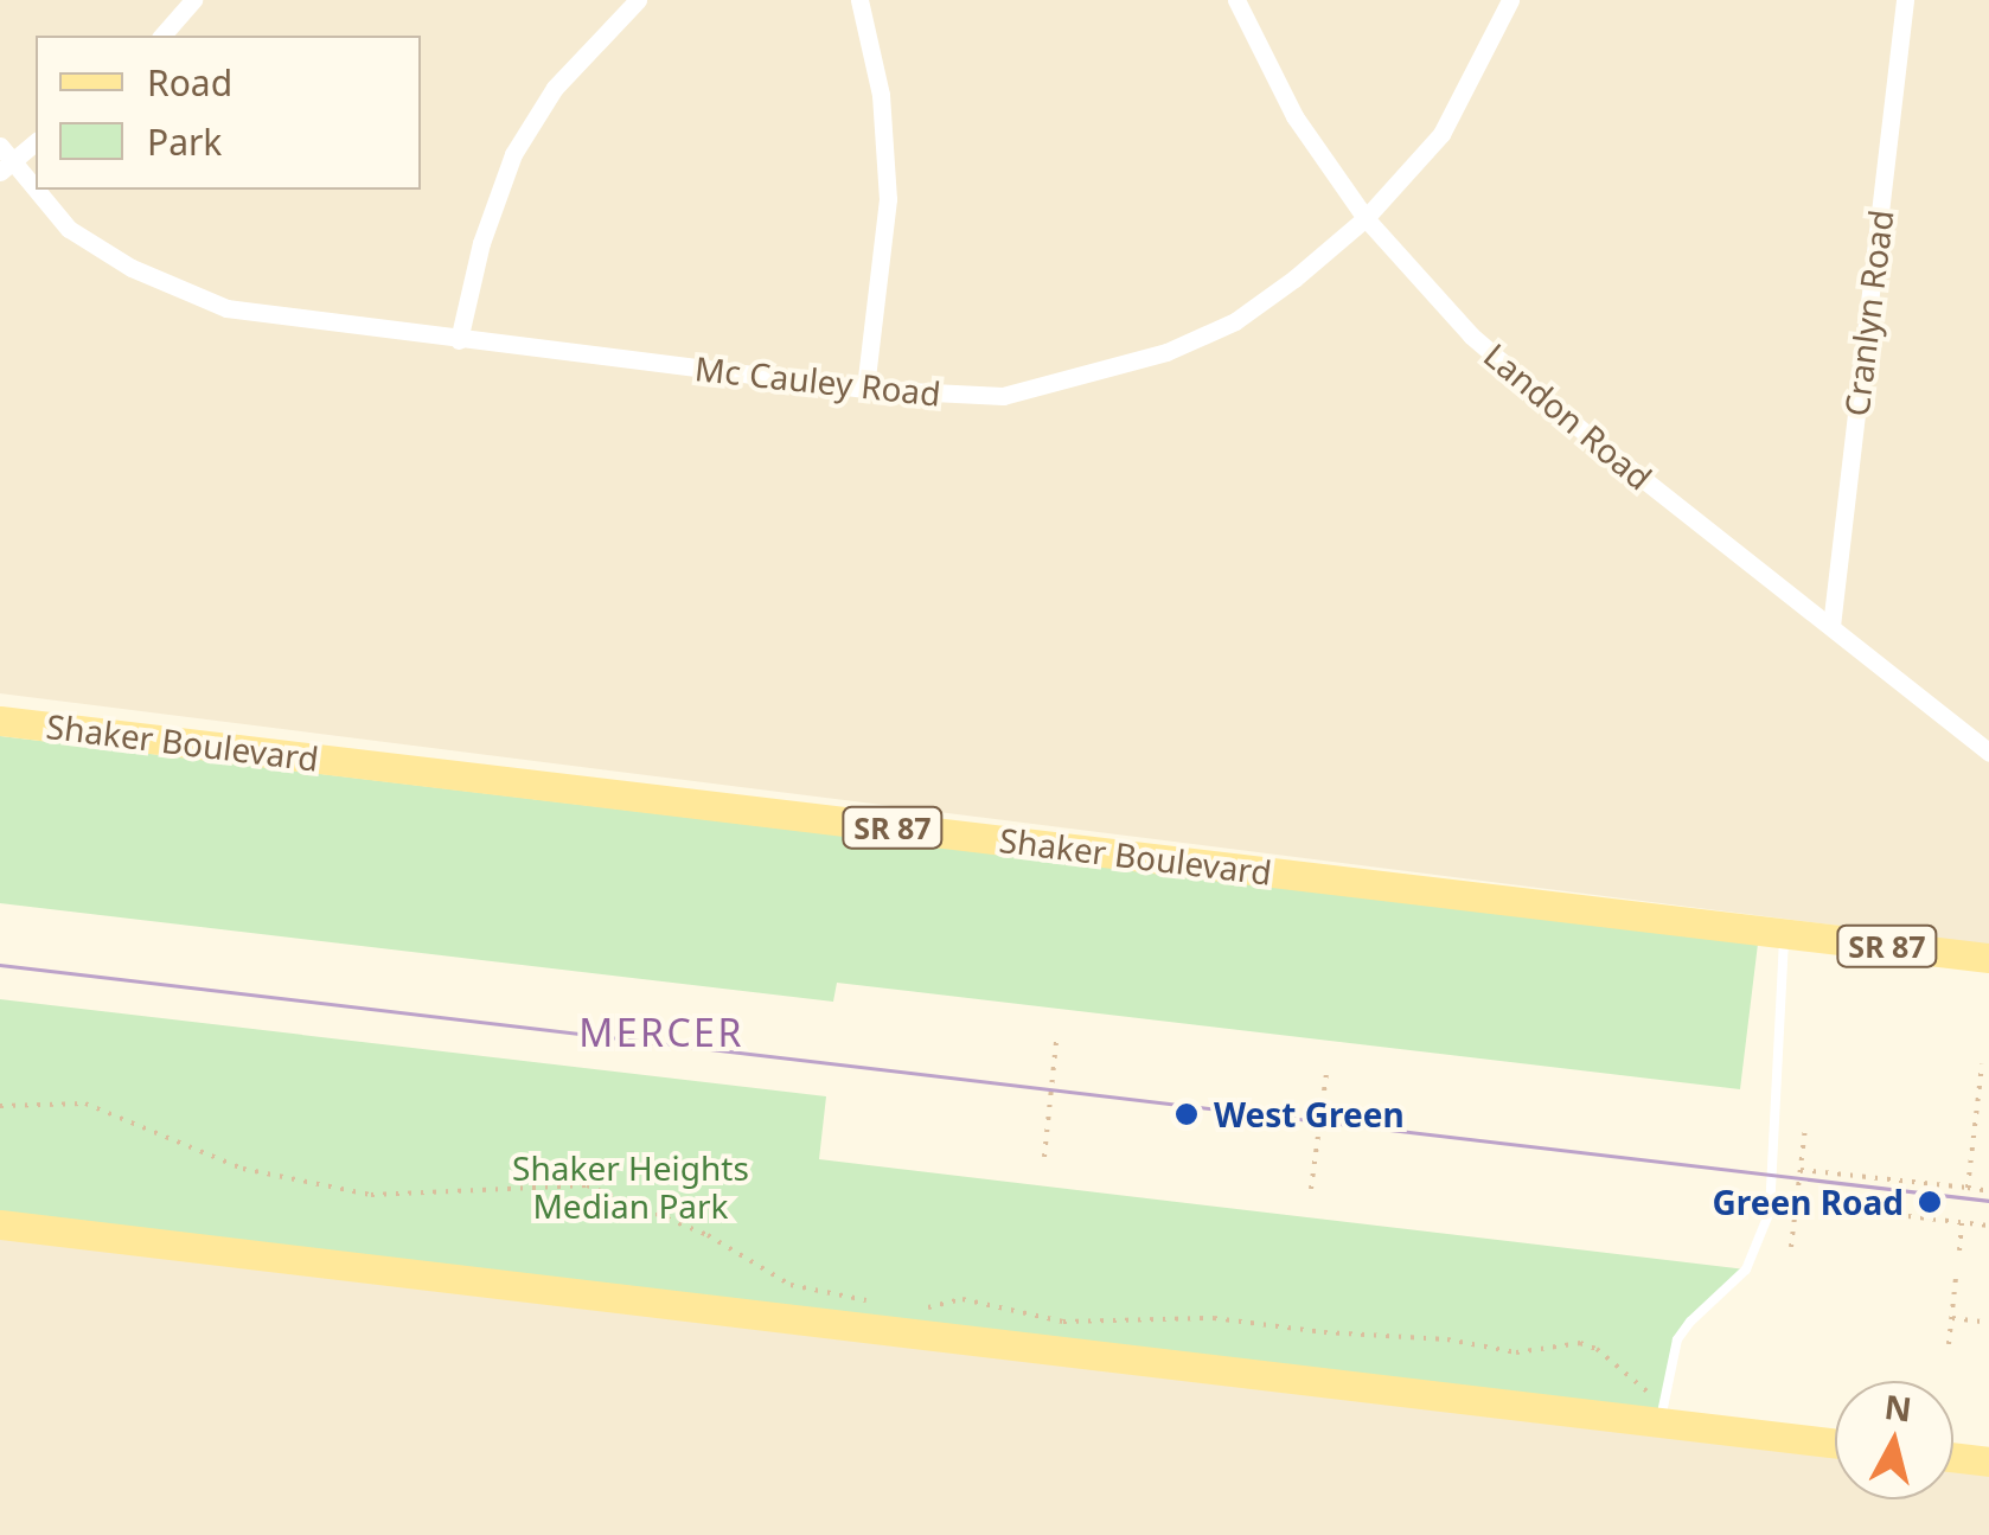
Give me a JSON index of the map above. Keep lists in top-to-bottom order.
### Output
{
  "streets": {
    "main road": ["Shaker Boulevard", "SR 87"],
    "street": ["Cranlyn Road", "Mc Cauley Road", "Landon Road"]
  },
  "crossings": [
    ["Cranlyn Road", "Landon Road"],
    ["Mc Cauley Road", "Landon Road"]
  ],
  "districts": ["MERCER"],
  "parks": ["Shaker Heights Median Park"],
  "places": ["West Green", "Green Road"],
  "legend": ["Road", "Park"],
  "north": "top"
}
